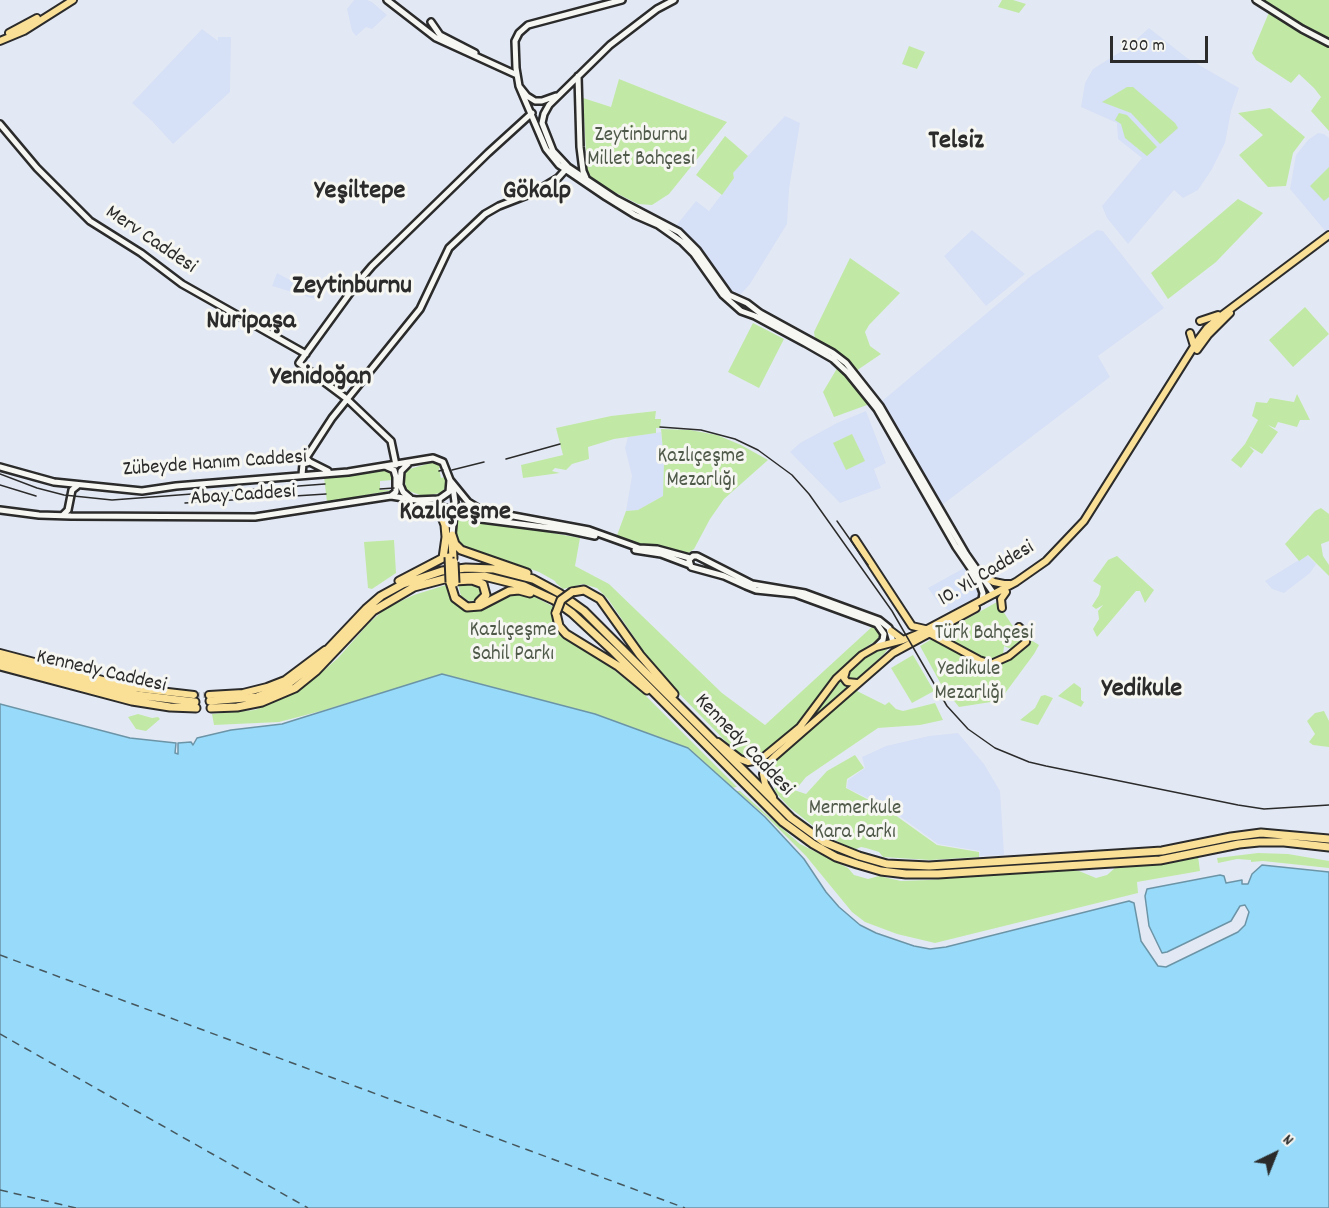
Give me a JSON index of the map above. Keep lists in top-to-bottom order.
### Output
{
  "streets": {
    "highway": ["Kennedy Caddesi"],
    "main road": [
      "Merv Caddesi",
      "Zübeyde Hanım Caddesi",
      "Abay Caddesi",
      "10. Yıl Caddesi"
    ]
  },
  "crossings": [
    ["Zübeyde Hanım Caddesi", "Abay Caddesi"],
    ["10. Yıl Caddesi", "Kennedy Caddesi"]
  ],
  "districts": [
    "Telsiz",
    "Yeşiltepe",
    "Gökalp",
    "Zeytinburnu",
    "Nuripaşa",
    "Yenidoğan",
    "Kazlıçeşme",
    "Yedikule"
  ],
  "parks": [
    "Zeytinburnu Millet Bahçesi",
    "Kazlıçeşme Mezarlığı",
    "Kazlıçeşme Sahil Parkı",
    "Türk Bahçesi",
    "Yedikule Mezarlığı",
    "Mermerkule Kara Parkı"
  ],
  "scale_bar": "200 m",
  "north": "top right"
}
